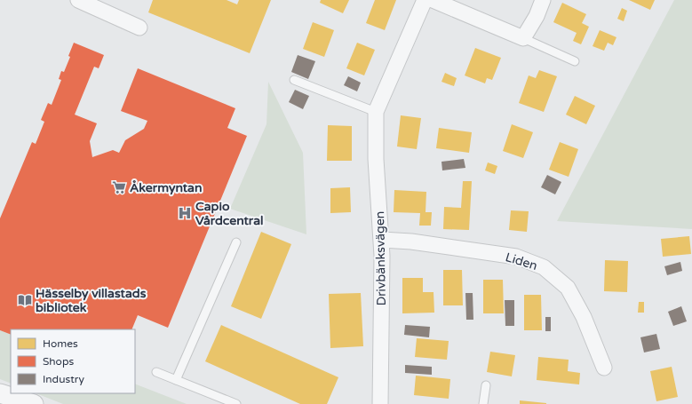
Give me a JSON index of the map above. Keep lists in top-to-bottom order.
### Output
{
  "streets": {
    "street": ["Drivbänksvägen", "Liden"]
  },
  "crossings": [
    ["Drivbänksvägen", "Liden"]
  ],
  "places": {
    "supermarket": ["Åkermyntan"],
    "hospital": ["Capio Vårdcentral"],
    "library": ["Hässelby villastads bibliotek"]
  },
  "legend": ["Homes", "Shops", "Industry"]
}
